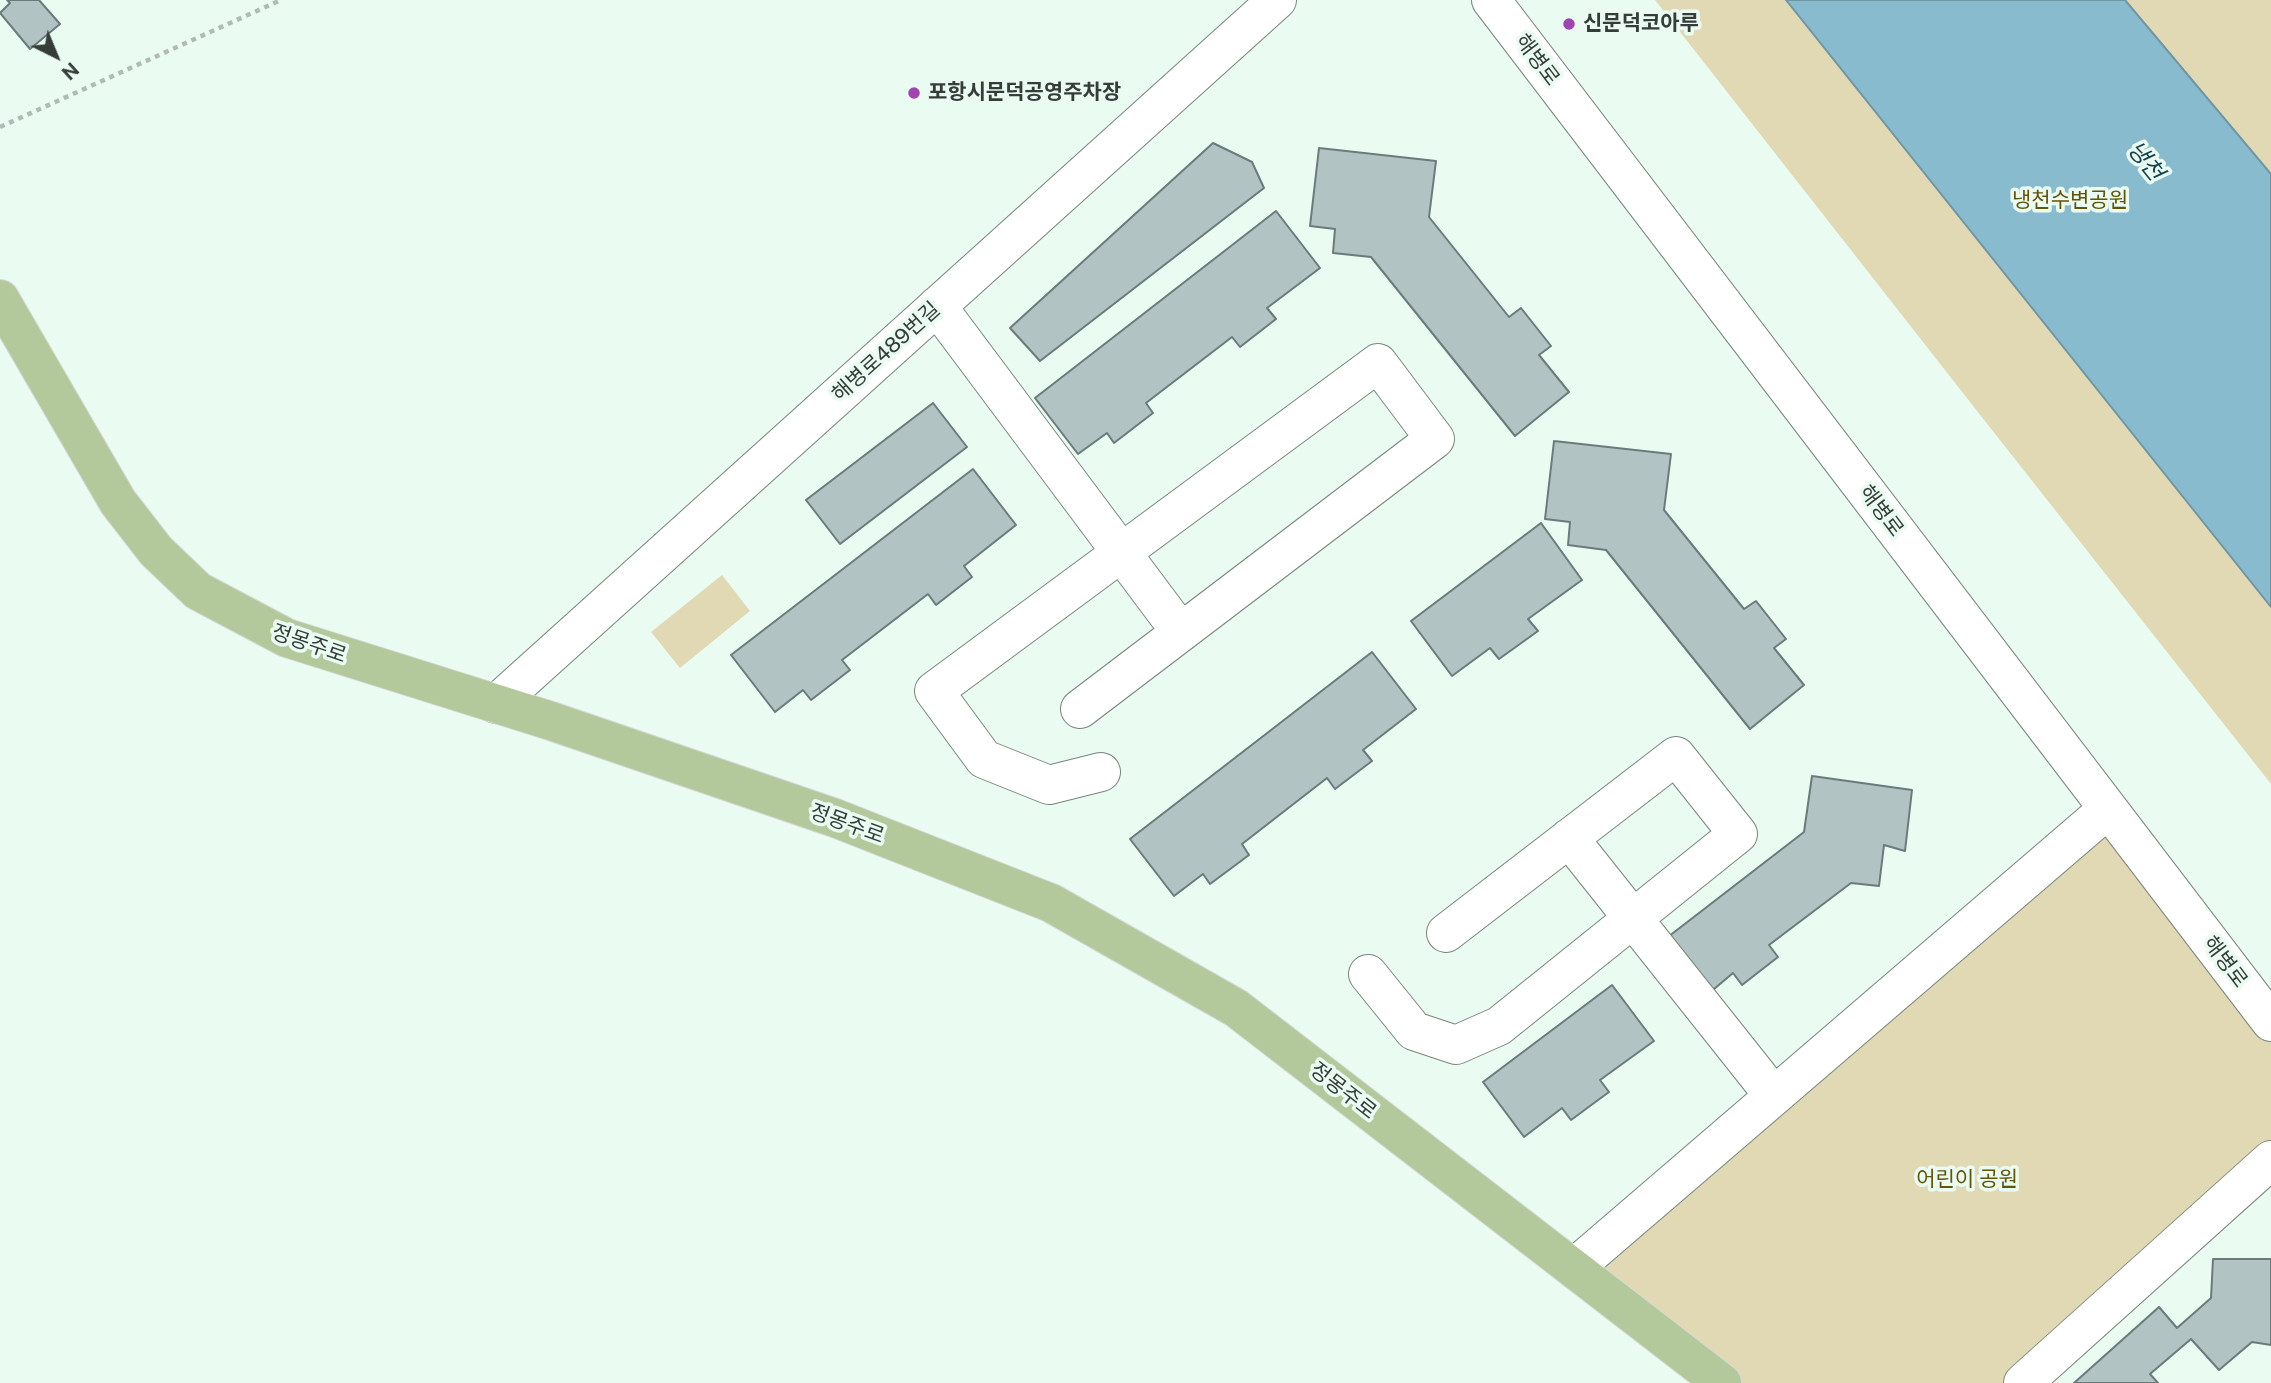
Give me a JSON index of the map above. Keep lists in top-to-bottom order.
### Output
{
  "streets": {
    "main road": ["정몽주로"],
    "street": ["해병로", "해병로489번길"]
  },
  "crossings": [
    ["해병로489번길", "정몽주로"]
  ],
  "water": ["냉천"],
  "parks": ["냉천수변공원", "어린이 공원"],
  "places": ["신문덕코아루", "포항시문덕공영주차장"],
  "north": "bottom right"
}
